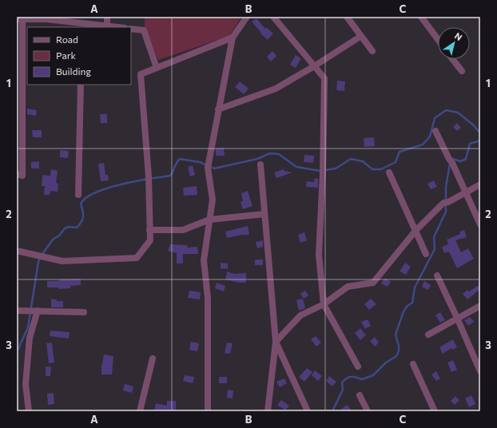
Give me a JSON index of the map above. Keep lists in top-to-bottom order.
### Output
{
  "legend": ["Road", "Park", "Building"],
  "north": "top right",
  "grid": {
    "columns": ["A", "B", "C"],
    "rows": ["1", "2", "3"]
  }
}
